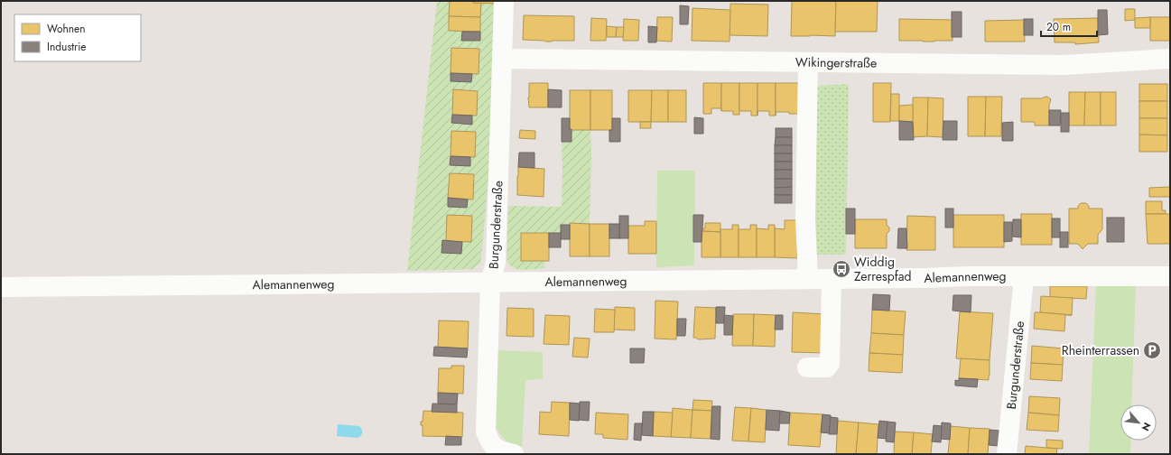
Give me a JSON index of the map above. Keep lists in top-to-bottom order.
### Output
{
  "streets": {
    "street": ["Wikingerstraße", "Burgunderstraße", "Alemannenweg"]
  },
  "crossings": [
    ["Wikingerstraße", "Burgunderstraße"],
    ["Burgunderstraße", "Alemannenweg"]
  ],
  "places": {
    "bus stop": ["Widdig Zerrespfad"],
    "parking": ["Rheinterrassen"]
  },
  "legend": ["Wohnen", "Industrie"],
  "scale_bar": "20 m",
  "north": "bottom right"
}
